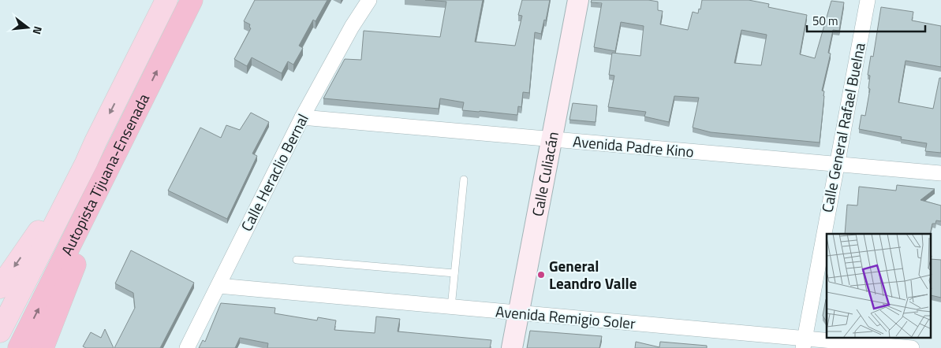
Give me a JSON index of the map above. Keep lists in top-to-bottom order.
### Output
{
  "streets": {
    "highway": ["Autopista Tijuana-Ensenada"],
    "street": [
      "Calle General Rafael Buelna",
      "Avenida Padre Kino",
      "Calle Heraclio Bernal",
      "Calle Culiacán",
      "Avenida Remigio Soler"
    ]
  },
  "crossings": [
    ["Calle General Rafael Buelna", "Avenida Padre Kino"],
    ["Calle General Rafael Buelna", "Avenida Remigio Soler"],
    ["Avenida Padre Kino", "Calle Heraclio Bernal"],
    ["Avenida Padre Kino", "Calle Culiacán"],
    ["Calle Heraclio Bernal", "Avenida Remigio Soler"],
    ["Calle Culiacán", "Avenida Remigio Soler"]
  ],
  "places": ["General Leandro Valle"],
  "scale_bar": "50 m",
  "north": "right"
}
